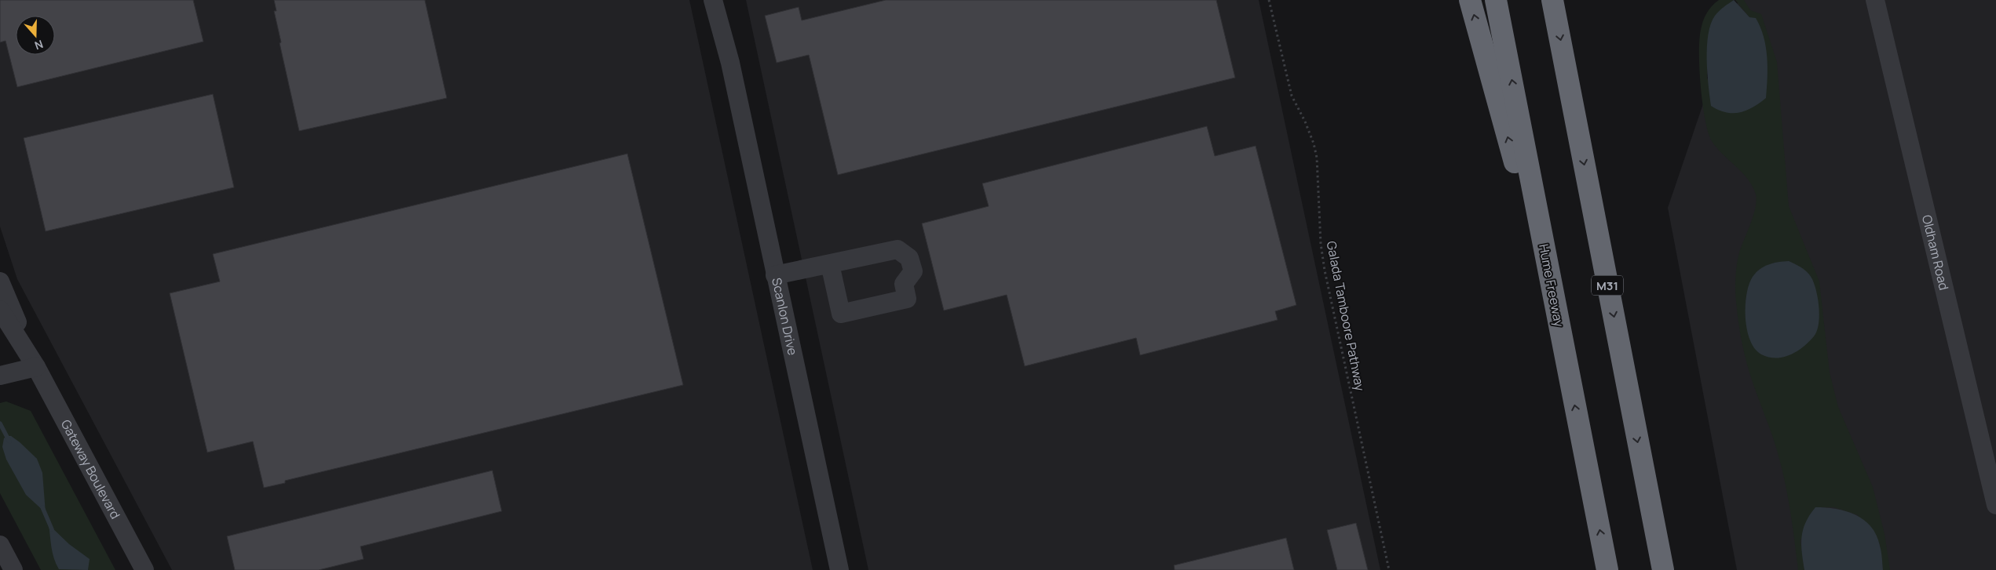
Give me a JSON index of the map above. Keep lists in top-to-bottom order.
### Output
{
  "streets": {
    "highway": ["Hume Freeway", "M31"],
    "street": ["Oldham Road", "Scanlon Drive", "Gateway Boulevard"],
    "path": ["Galada Tamboore Pathway"]
  },
  "north": "bottom"
}
